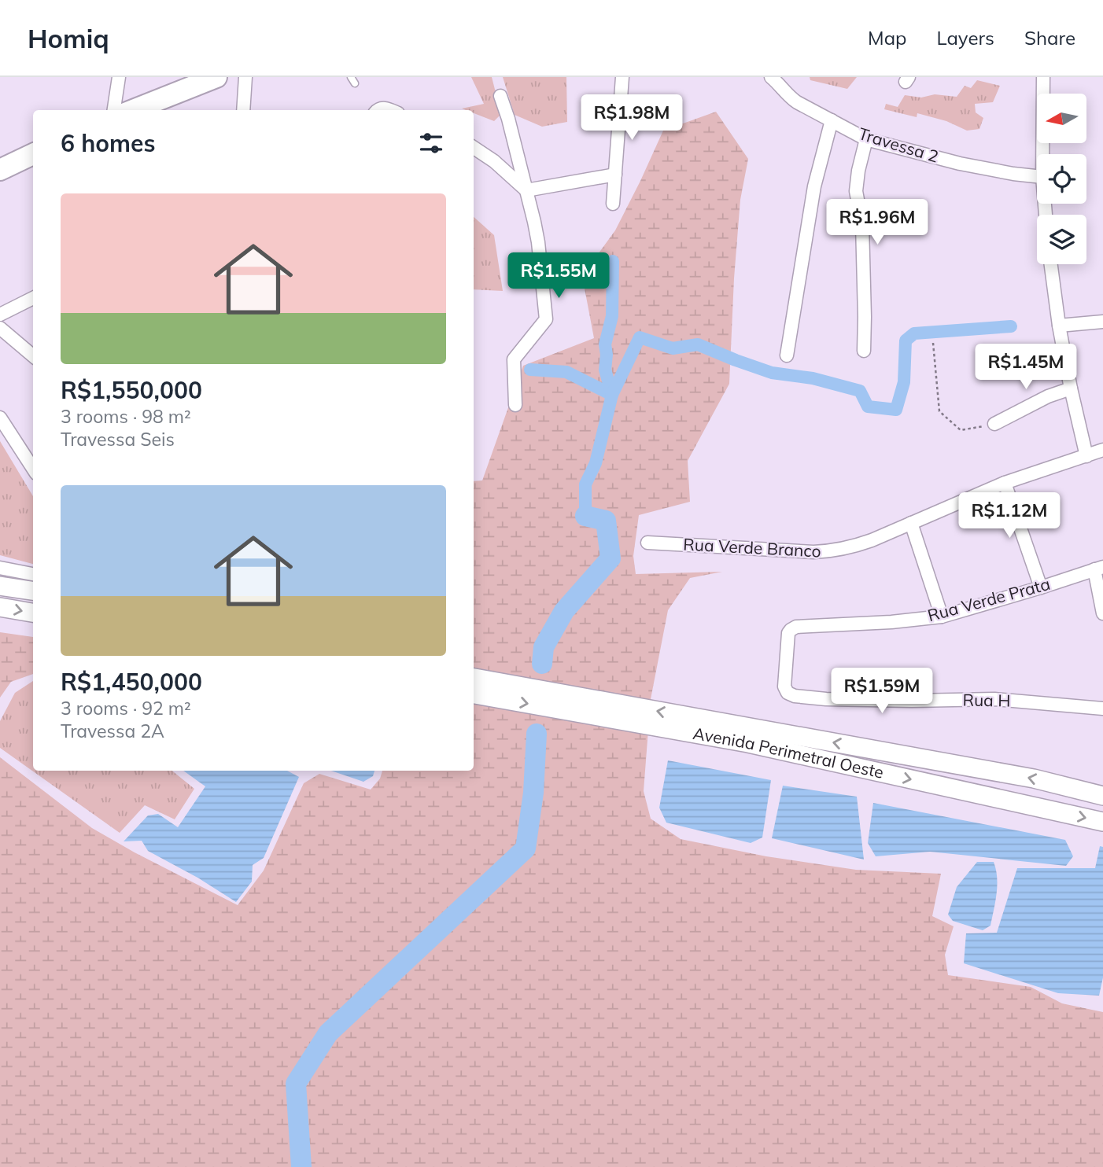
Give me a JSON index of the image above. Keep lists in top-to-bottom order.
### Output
{
  "streets": {
    "main road": ["Avenida Perimetral Oeste"],
    "street": [
      "Travessa 2",
      "Rua Verde Branco",
      "Rua Verde Prata",
      "Rua H"
    ]
  },
  "crossings": [
    ["Rua Verde Prata", "Rua H"]
  ],
  "north": "left",
  "page": {
    "header": "Homiq",
    "nav": ["Map", "Layers", "Share"],
    "price": [
      "R$1.98M",
      "R$1.96M",
      "R$1.55M",
      "R$1.45M",
      "R$1.12M",
      "R$1.59M"
    ],
    "heading": "6 homes",
    "list": [
      {
        "name": "R$1,550,000",
        "note": "3 rooms · 98 m² · Travessa Seis"
      },
      {
        "name": "R$1,450,000",
        "note": "3 rooms · 92 m² · Travessa 2A"
      }
    ]
  }
}
